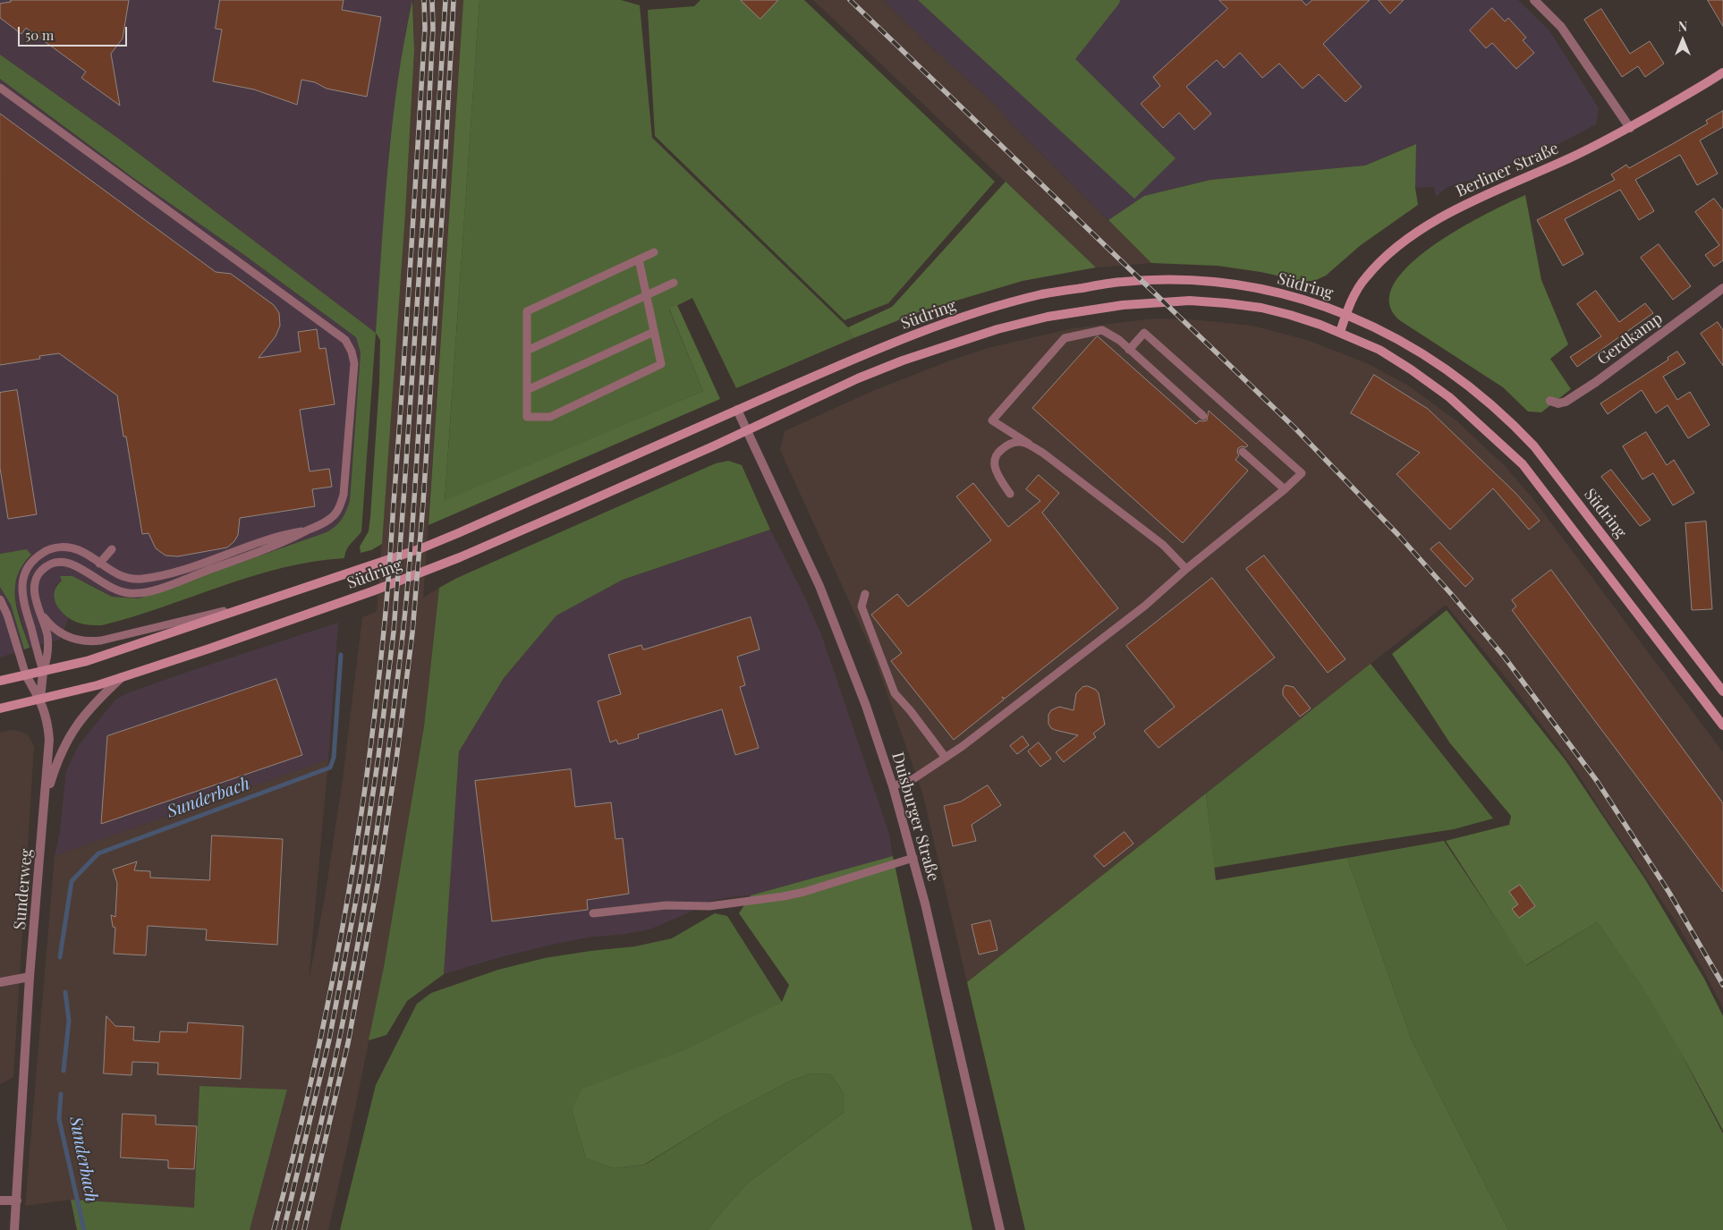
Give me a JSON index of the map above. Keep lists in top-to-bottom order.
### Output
{
  "streets": {
    "main road": ["Berliner Straße", "Südring"],
    "street": ["Gerdkamp", "Duisburger Straße", "Sunderweg"]
  },
  "crossings": [
    ["Berliner Straße", "Südring"],
    ["Südring", "Duisburger Straße"],
    ["Südring", "Sunderweg"]
  ],
  "water": ["Sunderbach"],
  "scale_bar": "50 m",
  "north": "top"
}
